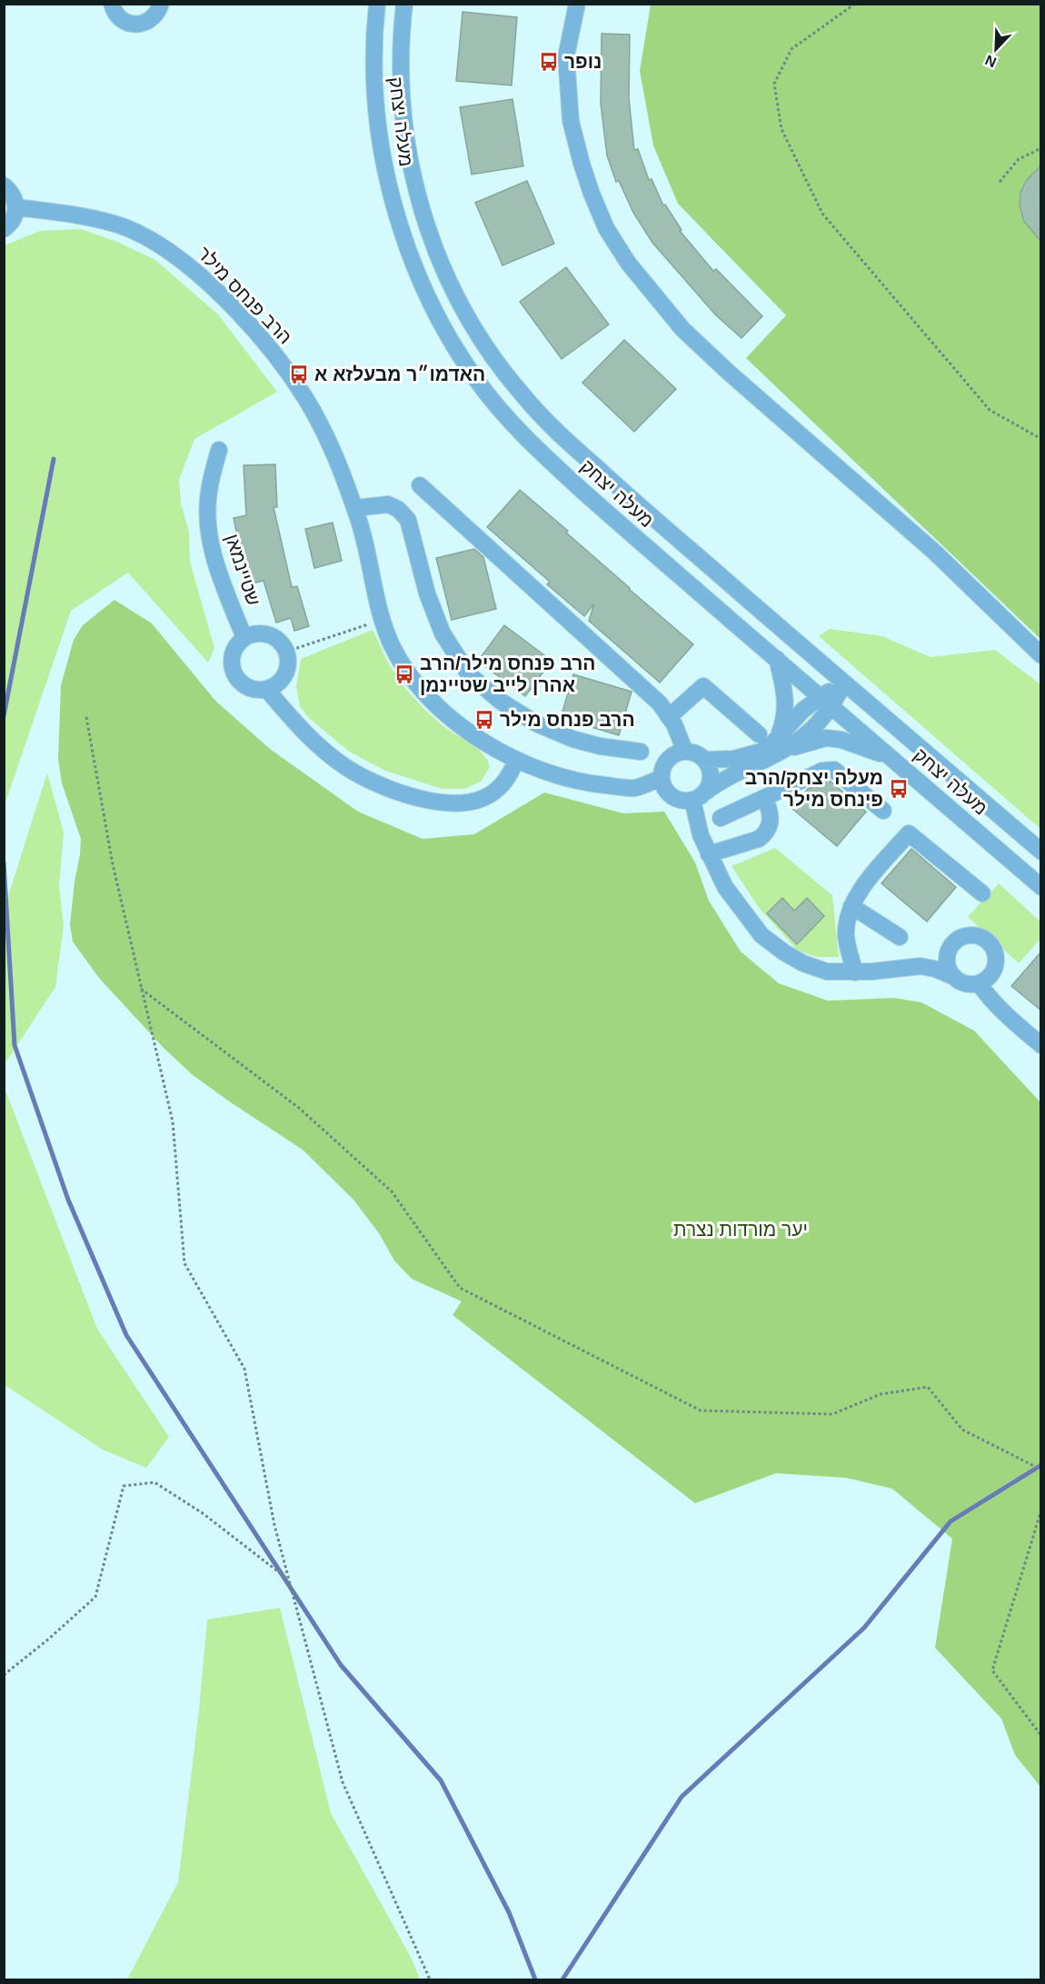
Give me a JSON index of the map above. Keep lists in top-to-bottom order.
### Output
{
  "streets": {
    "street": ["מעלה יצחק", "הרב פנחס מילר", "שטיינמאן"]
  },
  "parks": ["יער מורדות נצרת"],
  "places": {
    "bus stop": [
      "נופר",
      "האדמו״ר מבעלזא א",
      "הרב פנחס מילר/הרב אהרן לייב שטיינמן",
      "הרב פנחס מילר",
      "מעלה יצחק/הרב פינחס מילר"
    ]
  },
  "north": "bottom left"
}
